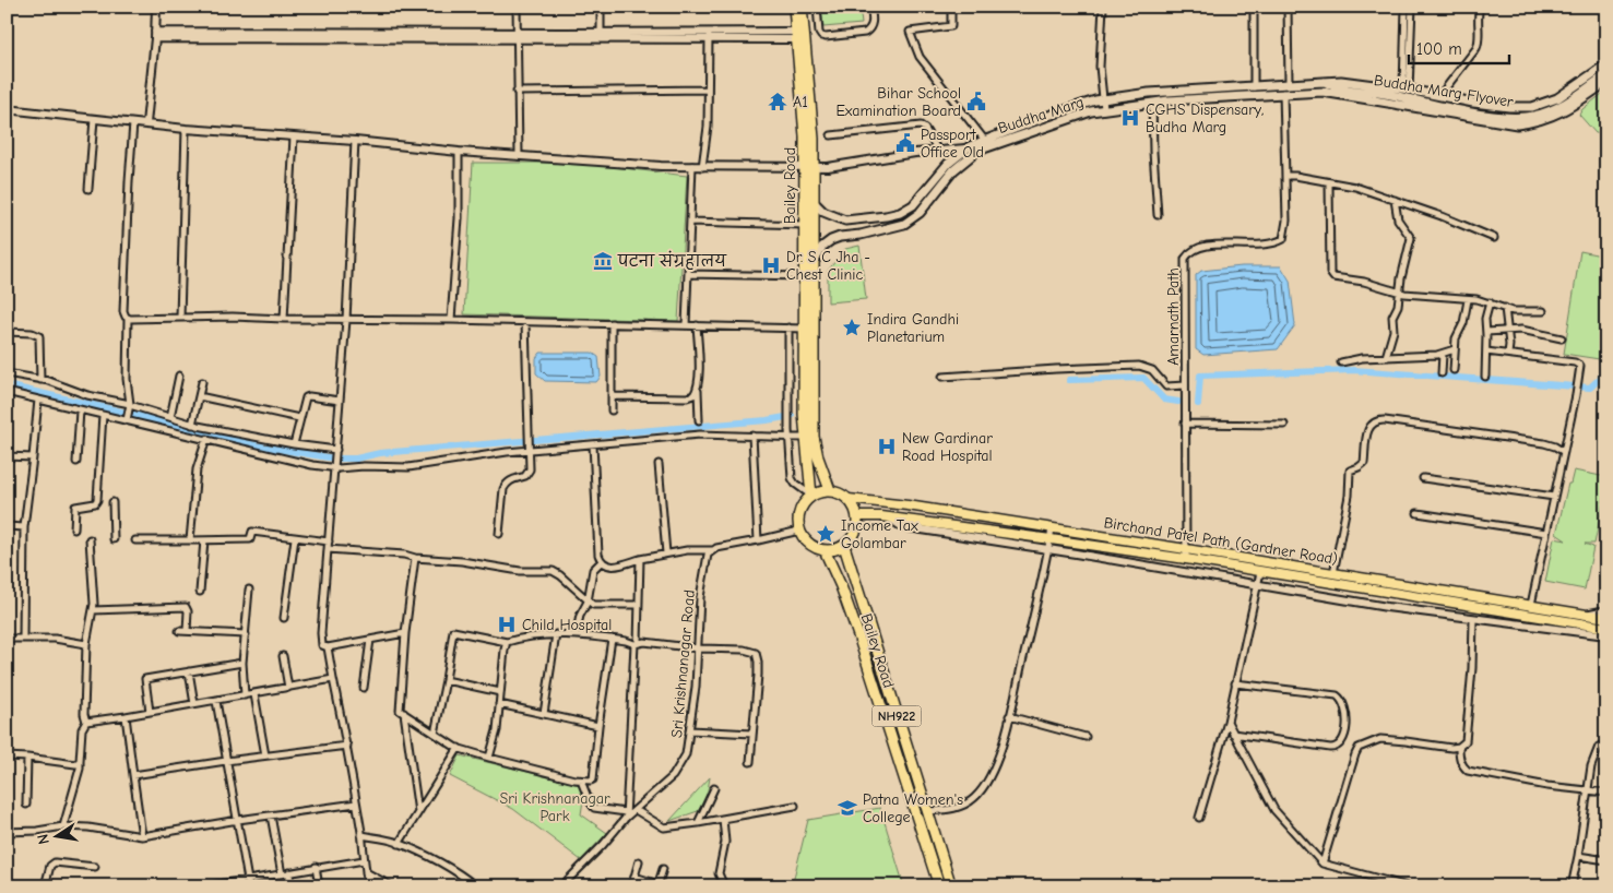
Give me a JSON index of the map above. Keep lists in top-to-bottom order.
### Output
{
  "streets": {
    "highway": ["Bailey Road", "NH922"],
    "main road": ["Buddha Marg Flyover", "Buddha Marg", "Birchand Patel Path (Gardner Road)"],
    "street": ["Amarnath Path", "Sri Krishnanagar Road"]
  },
  "crossings": [
    ["Buddha Marg Flyover", "Buddha Marg"],
    ["Buddha Marg", "Bailey Road"],
    ["Buddha Marg", "Amarnath Path"],
    ["Bailey Road", "Birchand Patel Path (Gardner Road)"],
    ["Bailey Road", "NH922"],
    ["Amarnath Path", "Birchand Patel Path (Gardner Road)"],
    ["Birchand Patel Path (Gardner Road)", "NH922"]
  ],
  "parks": ["Sri Krishnanagar Park"],
  "places": {
    "temple": ["A1"],
    "public building": ["Bihar School Examination Board", "Passport Office Old"],
    "hospital": [
      "CGHS Dispensary, Budha Marg",
      "Dr. S C Jha - Chest Clinic",
      "New Gardinar Road Hospital",
      "Child Hospital"
    ],
    "museum": ["पटना संग्रहालय"],
    "place": ["Indira Gandhi Planetarium", "Income Tax Golambar"],
    "school or university": ["Patna Women's College"]
  },
  "scale_bar": "100 m",
  "north": "left"
}
